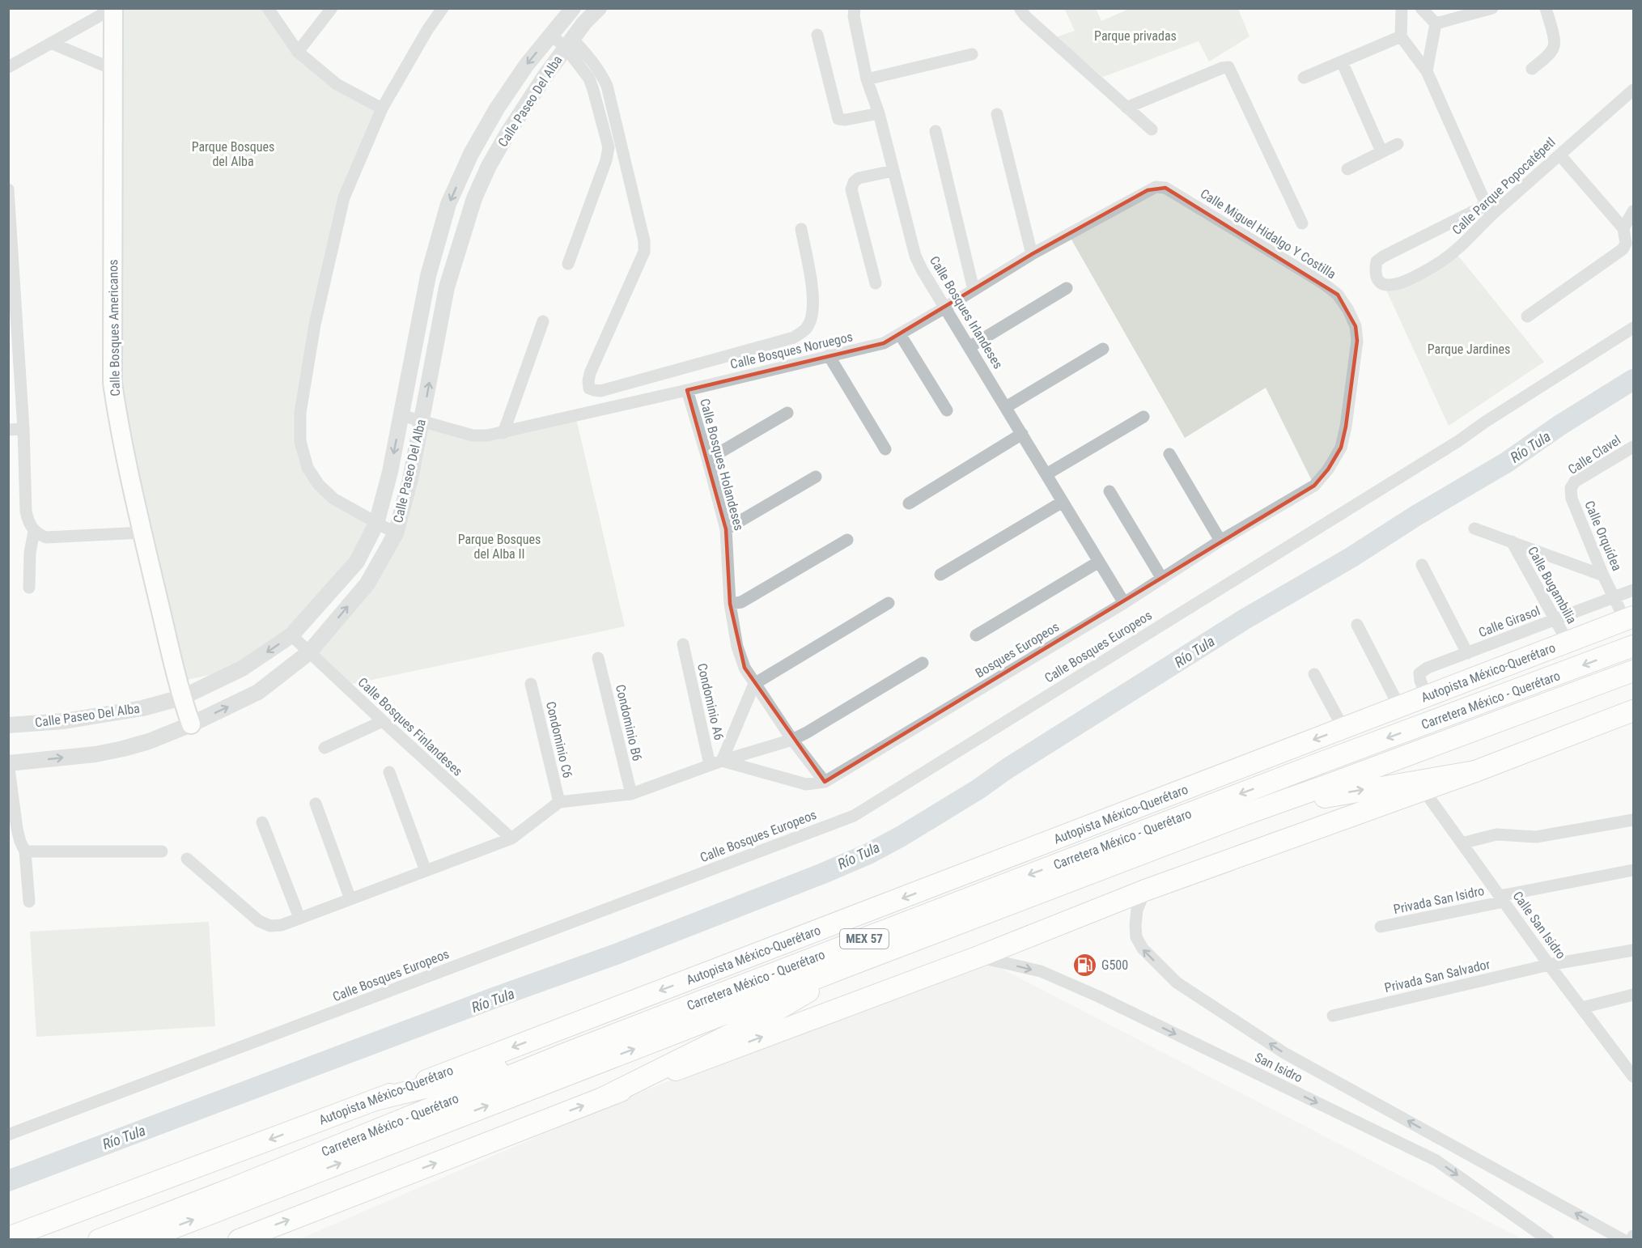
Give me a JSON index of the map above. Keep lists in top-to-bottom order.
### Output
{
  "streets": {
    "main road": [
      "Calle Bosques Americanos",
      "Autopista México-Querétaro",
      "Carretera México - Querétaro",
      "MEX 57"
    ],
    "street": [
      "Calle Paseo Del Alba",
      "Calle Parque Popocatépetl",
      "Calle Miguel Hidalgo Y Costilla",
      "Calle Bosques Irlandeses",
      "Calle Bosques Noruegos",
      "Calle Clavel",
      "Calle Bosques Holandeses",
      "Calle Orquídea",
      "Calle Bugambilia",
      "Calle Girasol",
      "Calle Bosques Europeos",
      "Bosques Europeos",
      "Condominio A6",
      "Condominio B6",
      "Calle Bosques Finlandeses",
      "Condominio C6",
      "Privada San Isidro",
      "Calle San Isidro",
      "Privada San Salvador",
      "San Isidro"
    ]
  },
  "crossings": [
    ["Calle Paseo Del Alba", "Calle Bosques Americanos"],
    ["Calle Paseo Del Alba", "Calle Bosques Noruegos"],
    ["Calle Paseo Del Alba", "Calle Bosques Finlandeses"],
    ["Calle Miguel Hidalgo Y Costilla", "Calle Bosques Noruegos"],
    ["Calle Miguel Hidalgo Y Costilla", "Bosques Europeos"],
    ["Calle Bosques Irlandeses", "Calle Bosques Noruegos"],
    ["Calle Bosques Irlandeses", "Bosques Europeos"],
    ["Calle Bosques Noruegos", "Calle Bosques Holandeses"],
    ["Calle Clavel", "Calle Orquídea"],
    ["Calle Bosques Holandeses", "Bosques Europeos"],
    ["Calle Orquídea", "Calle Girasol"],
    ["Calle Orquídea", "Autopista México-Querétaro"],
    ["Calle Bugambilia", "Calle Girasol"],
    ["Calle Bugambilia", "Autopista México-Querétaro"],
    ["Calle Girasol", "Autopista México-Querétaro"],
    ["Privada San Isidro", "Calle San Isidro"],
    ["Calle San Isidro", "Privada San Salvador"]
  ],
  "water": ["Río Tula"],
  "parks": [
    "Parque privadas",
    "Parque Bosques del Alba",
    "Parque Jardines",
    "Parque Bosques del Alba II"
  ],
  "places": {
    "fuel station": ["G500"]
  }
}
